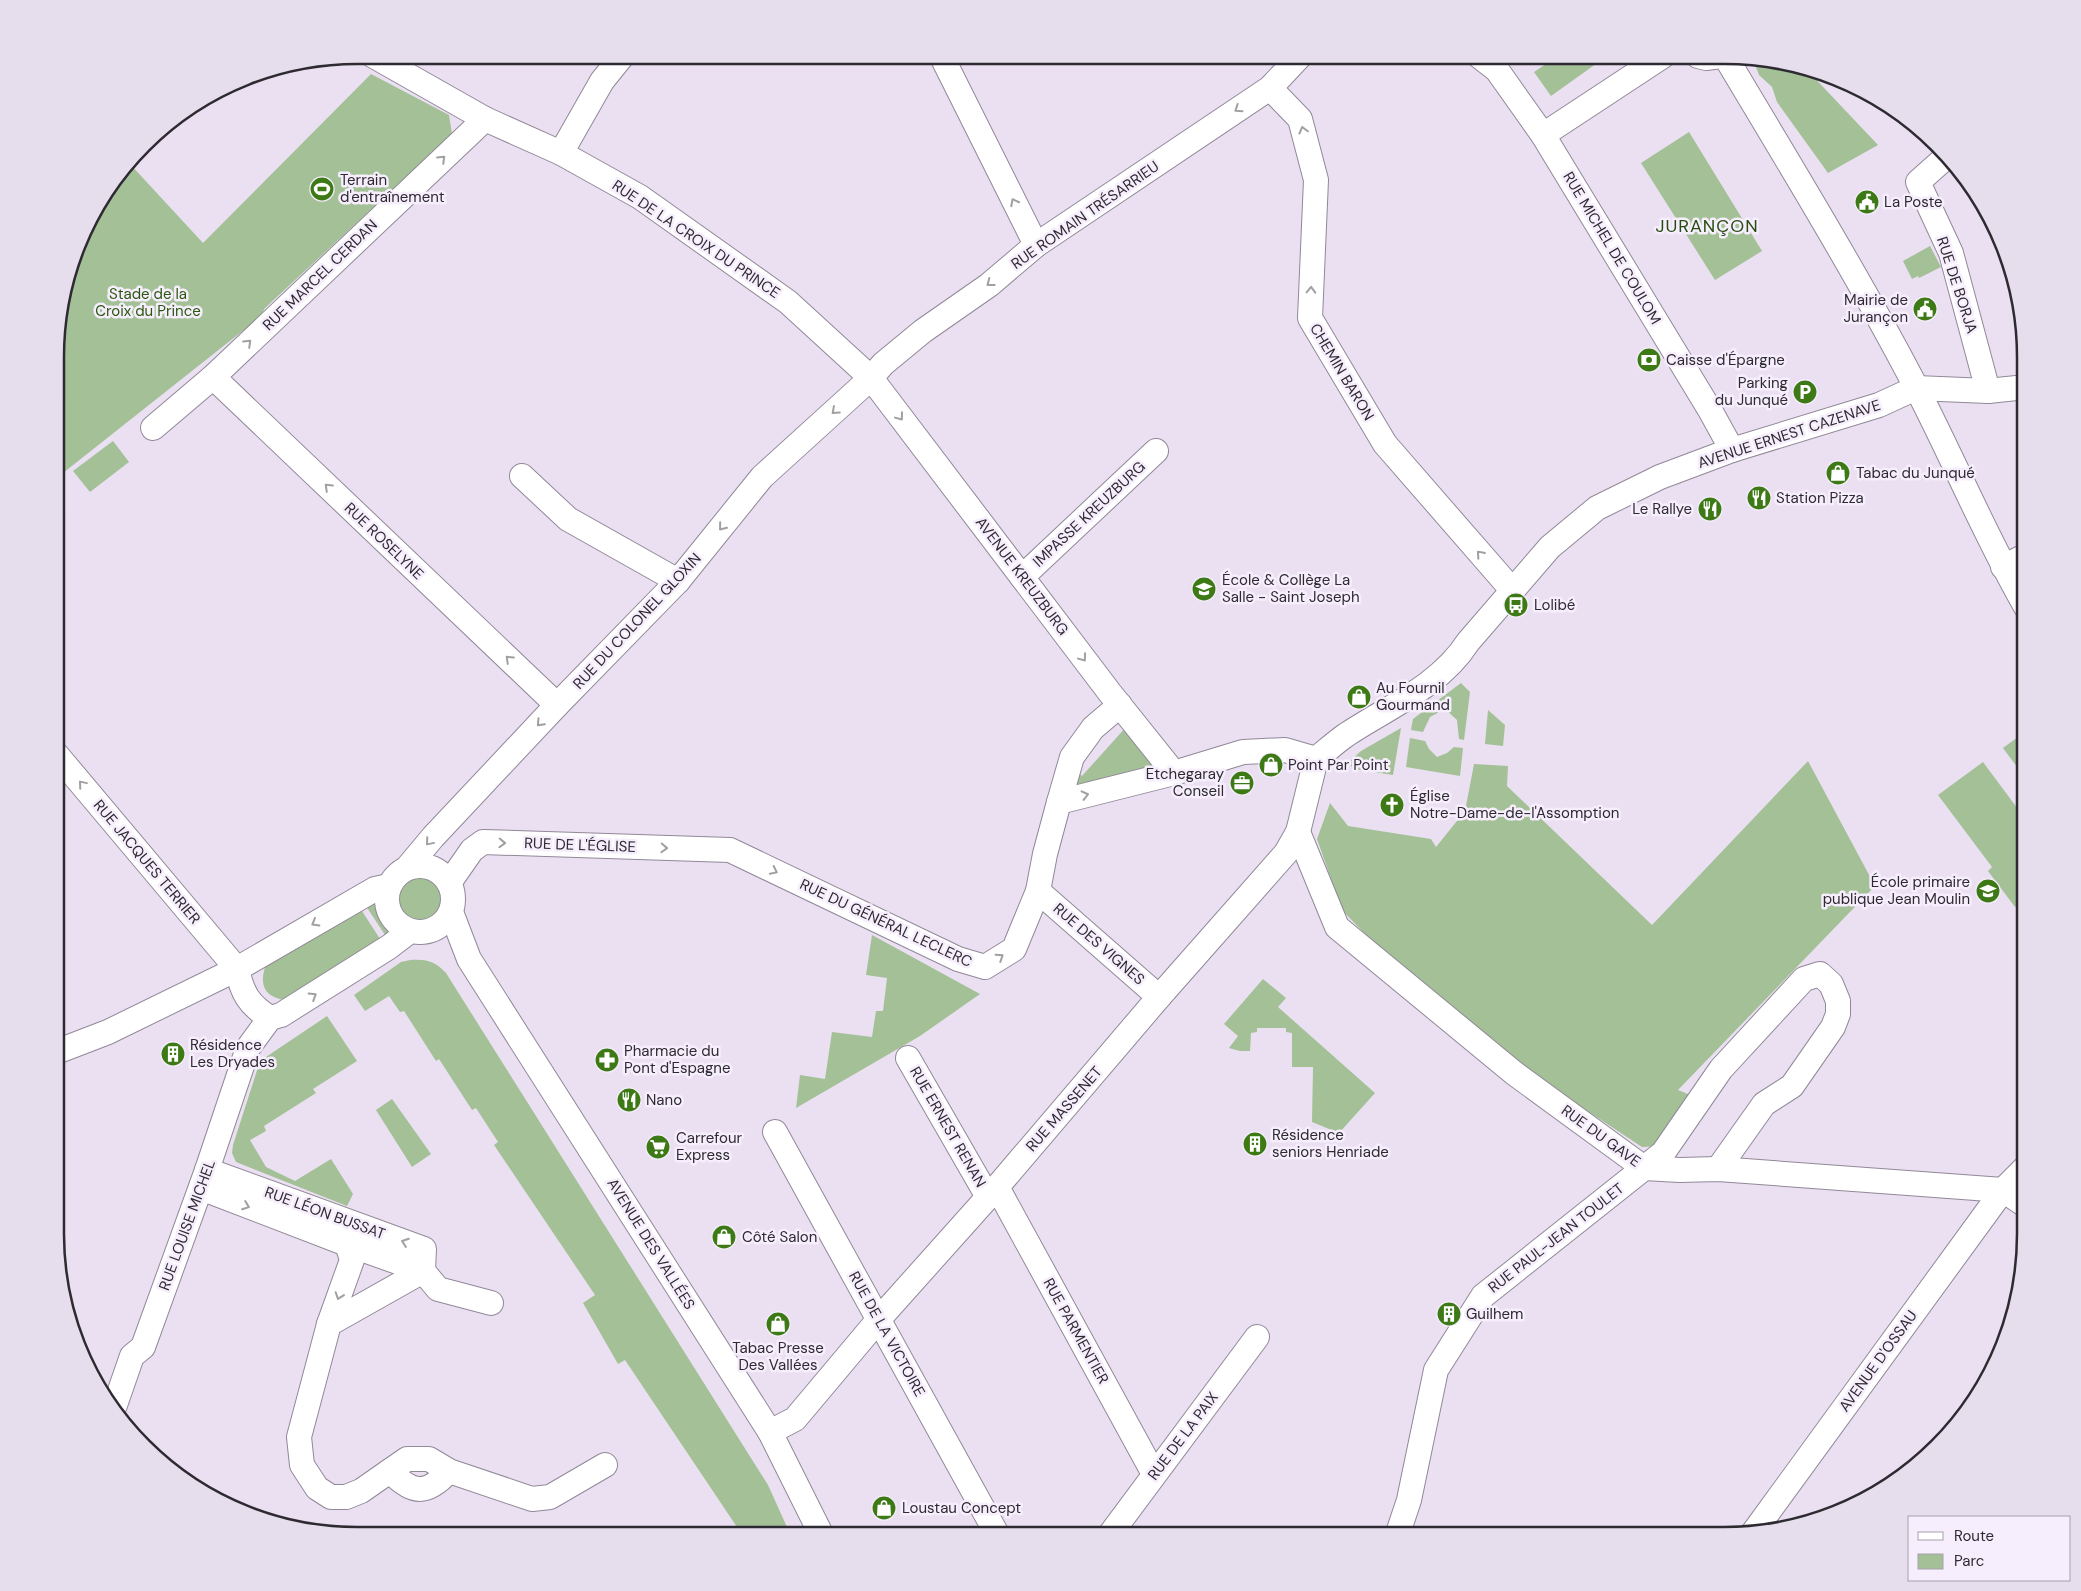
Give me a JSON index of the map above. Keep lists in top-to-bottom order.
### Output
{
  "streets": {
    "street": [
      "RUE ROMAIN TRÉSARRIEU",
      "RUE DE LA CROIX DU PRINCE",
      "RUE MICHEL DE COULOM",
      "RUE MARCEL CERDAN",
      "RUE DE BORJA",
      "CHEMIN BARON",
      "AVENUE ERNEST CAZENAVE",
      "IMPASSE KREUZBURG",
      "RUE ROSELYNE",
      "AVENUE KREUZBURG",
      "RUE DU COLONEL GLOXIN",
      "RUE DE L'ÉGLISE",
      "RUE JACQUES TERRIER",
      "RUE DU GÉNÉRAL LECLERC",
      "RUE DES VIGNES",
      "RUE MASSENET",
      "RUE ERNEST RENAN",
      "RUE DU GAVE",
      "RUE LÉON BUSSAT",
      "RUE LOUISE MICHEL",
      "RUE PAUL-JEAN TOULET",
      "AVENUE DES VALLÉES",
      "RUE PARMENTIER",
      "RUE DE LA VICTOIRE",
      "AVENUE D'OSSAU",
      "RUE DE LA PAIX"
    ]
  },
  "crossings": [
    ["RUE ROMAIN TRÉSARRIEU", "RUE DE LA CROIX DU PRINCE"],
    ["RUE ROMAIN TRÉSARRIEU", "CHEMIN BARON"],
    ["RUE ROMAIN TRÉSARRIEU", "AVENUE KREUZBURG"],
    ["RUE ROMAIN TRÉSARRIEU", "RUE DU COLONEL GLOXIN"],
    ["RUE DE LA CROIX DU PRINCE", "RUE MARCEL CERDAN"],
    ["RUE DE LA CROIX DU PRINCE", "AVENUE KREUZBURG"],
    ["RUE DE LA CROIX DU PRINCE", "RUE DU COLONEL GLOXIN"],
    ["RUE MICHEL DE COULOM", "AVENUE ERNEST CAZENAVE"],
    ["RUE MARCEL CERDAN", "RUE ROSELYNE"],
    ["CHEMIN BARON", "AVENUE ERNEST CAZENAVE"],
    ["IMPASSE KREUZBURG", "AVENUE KREUZBURG"],
    ["RUE ROSELYNE", "RUE DU COLONEL GLOXIN"],
    ["AVENUE KREUZBURG", "RUE DU COLONEL GLOXIN"],
    ["AVENUE KREUZBURG", "RUE DU GÉNÉRAL LECLERC"],
    ["RUE DU COLONEL GLOXIN", "RUE DE L'ÉGLISE"],
    ["RUE DU COLONEL GLOXIN", "AVENUE DES VALLÉES"],
    ["RUE DE L'ÉGLISE", "RUE DU GÉNÉRAL LECLERC"],
    ["RUE DE L'ÉGLISE", "AVENUE DES VALLÉES"],
    ["RUE DU GÉNÉRAL LECLERC", "RUE DES VIGNES"],
    ["RUE DES VIGNES", "RUE MASSENET"],
    ["RUE MASSENET", "RUE ERNEST RENAN"],
    ["RUE MASSENET", "RUE DU GAVE"],
    ["RUE MASSENET", "AVENUE DES VALLÉES"],
    ["RUE MASSENET", "RUE PARMENTIER"],
    ["RUE MASSENET", "RUE DE LA VICTOIRE"],
    ["RUE ERNEST RENAN", "RUE PARMENTIER"],
    ["RUE DU GAVE", "RUE PAUL-JEAN TOULET"],
    ["RUE DU GAVE", "AVENUE D'OSSAU"],
    ["RUE LÉON BUSSAT", "RUE LOUISE MICHEL"],
    ["RUE PARMENTIER", "RUE DE LA PAIX"]
  ],
  "one_way": [
    "RUE ROMAIN TRÉSARRIEU",
    "RUE MARCEL CERDAN",
    "CHEMIN BARON",
    "AVENUE KREUZBURG",
    "RUE DU COLONEL GLOXIN",
    "RUE DE L'ÉGLISE",
    "RUE JACQUES TERRIER",
    "RUE DU GÉNÉRAL LECLERC"
  ],
  "districts": ["JURANÇON"],
  "parks": ["Stade de la Croix du Prince"],
  "places": {
    "sports": ["Terrain d'entraînement"],
    "public building": ["La Poste", "Mairie de Jurançon"],
    "bank": ["Caisse d'Épargne"],
    "parking": ["Parking du Junqué"],
    "shop": [
      "Tabac du Junqué",
      "Au Fournil Gourmand",
      "Point Par Point",
      "Côté Salon",
      "Tabac Presse Des Vallées",
      "Loustau Concept"
    ],
    "restaurant": ["Station Pizza", "Le Rallye", "Nano"],
    "school or university": ["École & Collège La Salle - Saint Joseph", "École primaire publique Jean Moulin"],
    "bus stop": ["Lolibé"],
    "office": ["Etchegaray Conseil"],
    "church": ["Église Notre-Dame-de-l'Assomption"],
    "building": ["Résidence Les Dryades", "Résidence seniors Henriade", "Guilhem"],
    "pharmacy": ["Pharmacie du Pont d'Espagne"],
    "supermarket": ["Carrefour Express"]
  },
  "legend": ["Route", "Parc"]
}
